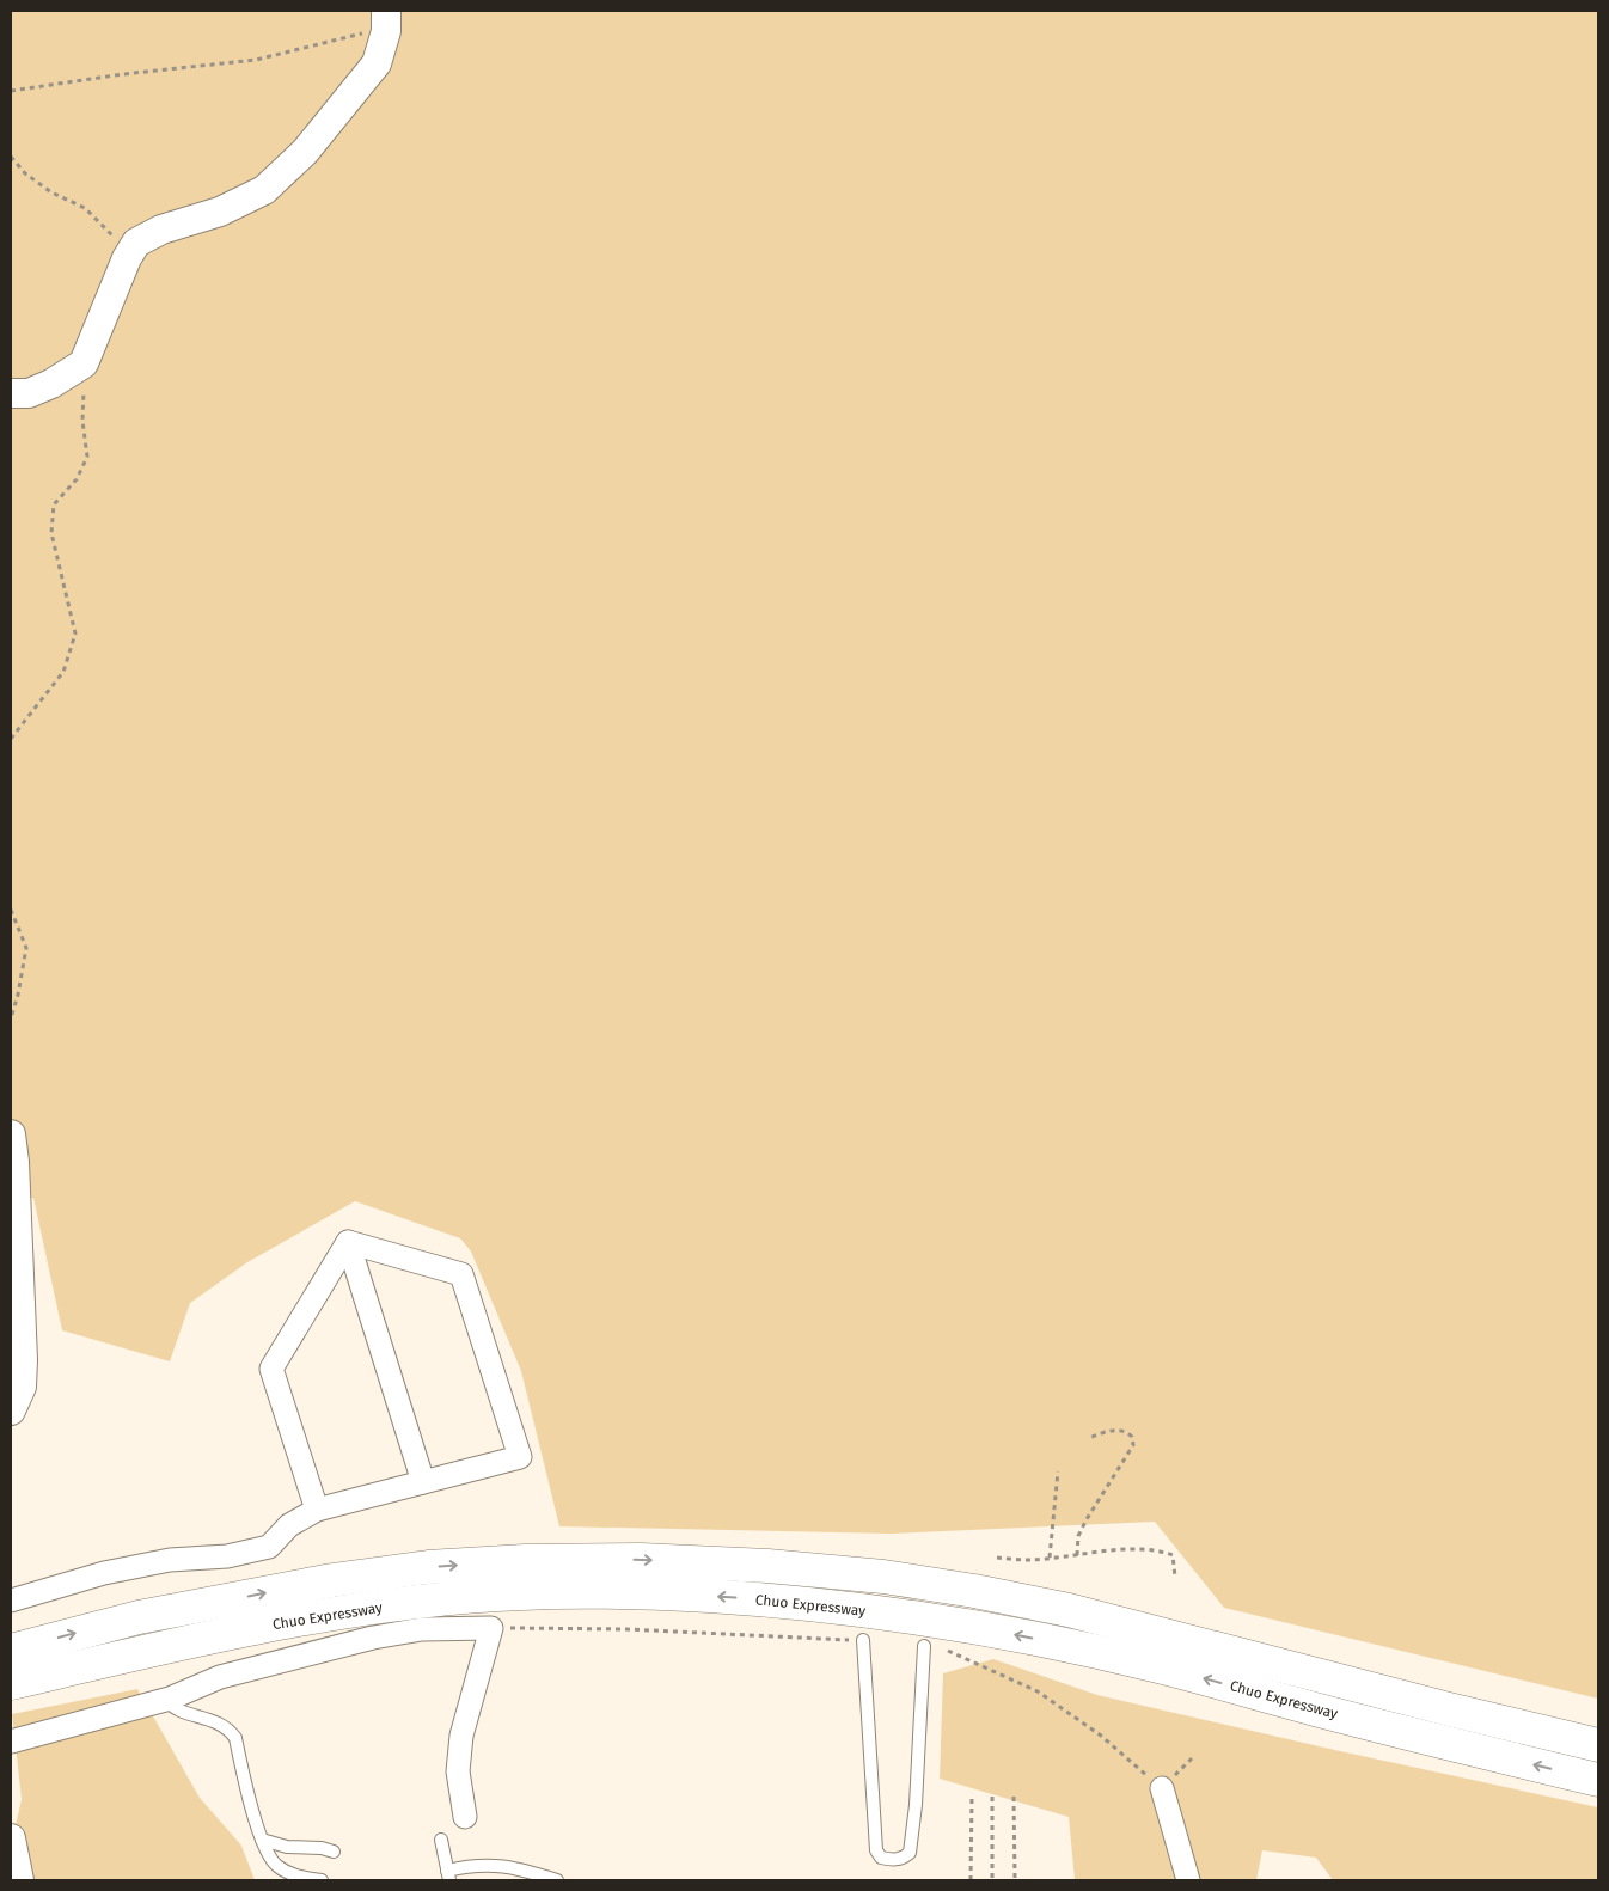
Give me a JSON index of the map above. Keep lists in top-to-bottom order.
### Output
{
  "streets": {
    "highway": ["Chuo Expressway"]
  }
}
